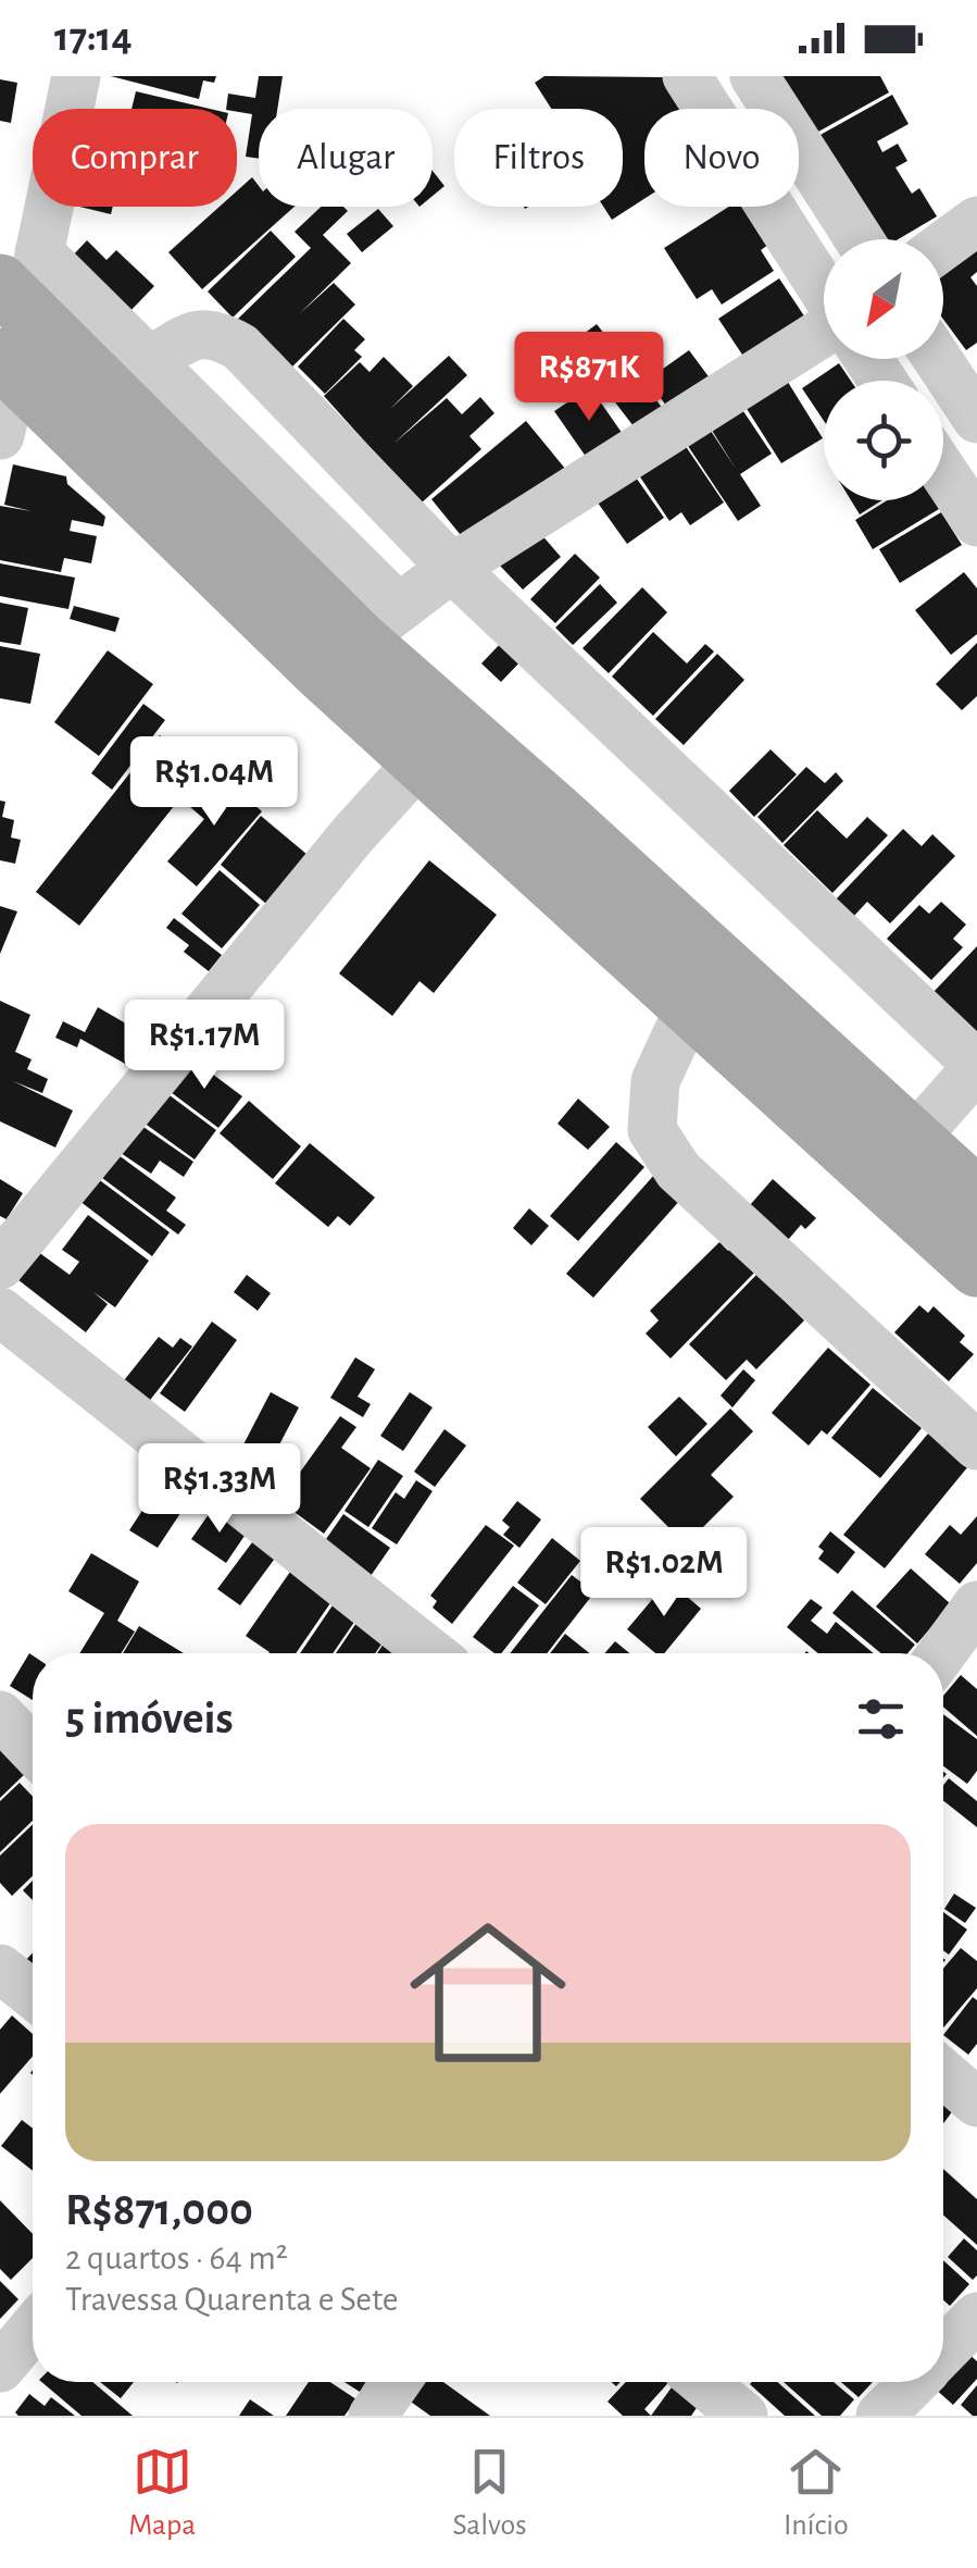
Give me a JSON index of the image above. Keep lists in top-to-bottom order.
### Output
{
  "north": "bottom left",
  "page": {
    "status": "17:14",
    "chip": [
      "Comprar",
      "Alugar",
      "Filtros",
      "Novo"
    ],
    "price": [
      "R$871K",
      "R$1.04M",
      "R$1.17M",
      "R$1.33M",
      "R$1.02M"
    ],
    "heading": "5 imóveis",
    "list": [
      {
        "name": "R$871,000",
        "note": "2 quartos · 64 m² · Travessa Quarenta e Sete"
      }
    ],
    "tabs": ["Mapa", "Salvos", "Início"]
  }
}
